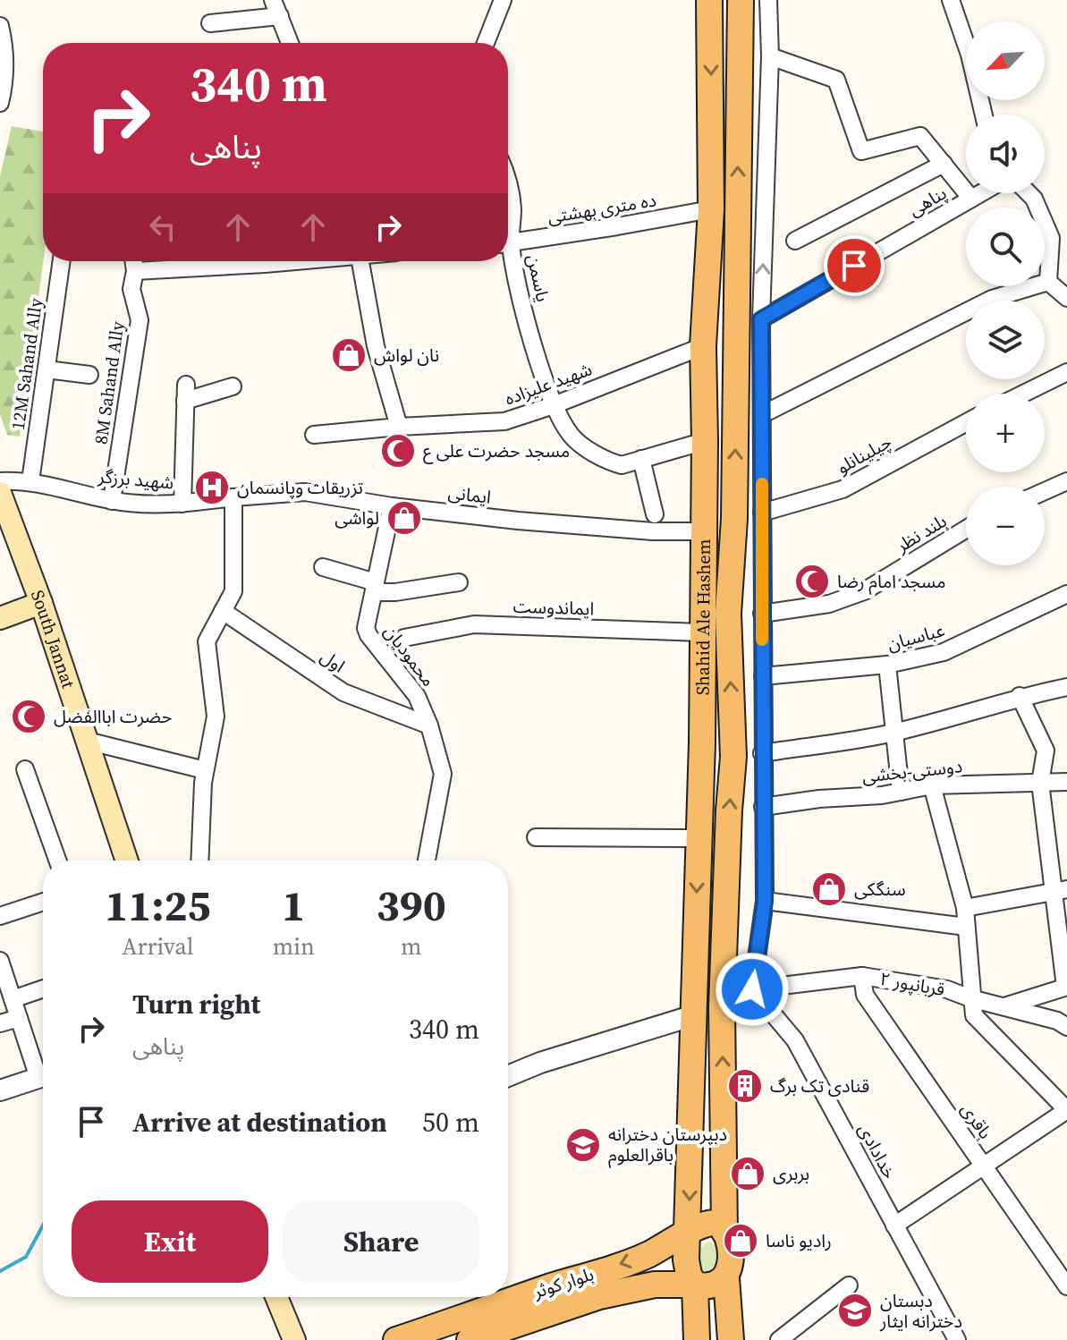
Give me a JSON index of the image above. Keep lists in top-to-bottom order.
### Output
{
  "streets": {
    "main road": ["Shahid Ale Hashem", "South Jannat", "بلوار کوثر"],
    "street": [
      "پناهی",
      "ده متری بهشتی",
      "یاسمن",
      "12M Sahand Ally",
      "8M Sahand Ally",
      "شهید علیزاده",
      "چیلینانلو",
      "شهید برزگر",
      "ایمانی",
      "بلند نظر",
      "ایماندوست",
      "عباسیان",
      "محمودیان",
      "اول",
      "دوستی-بخشی",
      "قربانپور ۲",
      "باقری",
      "خدادادی"
    ]
  },
  "crossings": [
    ["ده متری بهشتی", "Shahid Ale Hashem"],
    ["یاسمن", "شهید علیزاده"],
    ["یاسمن", "Shahid Ale Hashem"],
    ["12M Sahand Ally", "شهید برزگر"],
    ["8M Sahand Ally", "شهید برزگر"],
    ["شهید علیزاده", "Shahid Ale Hashem"],
    ["شهید برزگر", "ایمانی"],
    ["ایمانی", "Shahid Ale Hashem"],
    ["ایمانی", "محمودیان"],
    ["ایماندوست", "Shahid Ale Hashem"],
    ["Shahid Ale Hashem", "بلوار کوثر"],
    ["محمودیان", "اول"],
    ["قربانپور ۲", "باقری"],
    ["قربانپور ۲", "خدادادی"]
  ],
  "places": {
    "shop": [
      "نان لواش",
      "لواشی",
      "سنگکی",
      "بربری",
      "رادیو ناسا"
    ],
    "mosque": ["مسجد حضرت علی ع", "مسجد امام رضا", "حضرت اباالفضل"],
    "hospital": ["تزریقات وپانسمان"],
    "building": ["قنادی تک برگ"],
    "school or university": ["دبیرستان دخترانه باقرالعلوم", "دبستان دخترانه ایثار"]
  },
  "north": "bottom left",
  "page": {
    "map_buttons": ["+", "−"],
    "turn": ["340 m", "پناهی"],
    "eta": [
      "11:25",
      "Arrival",
      "1",
      "min",
      "390",
      "m"
    ],
    "list": [
      {
        "name": "Turn right",
        "note": "پناهی",
        "value": "340 m"
      },
      {
        "name": "Arrive at destination",
        "value": "50 m"
      }
    ],
    "buttons": ["Exit", "Share"]
  }
}
